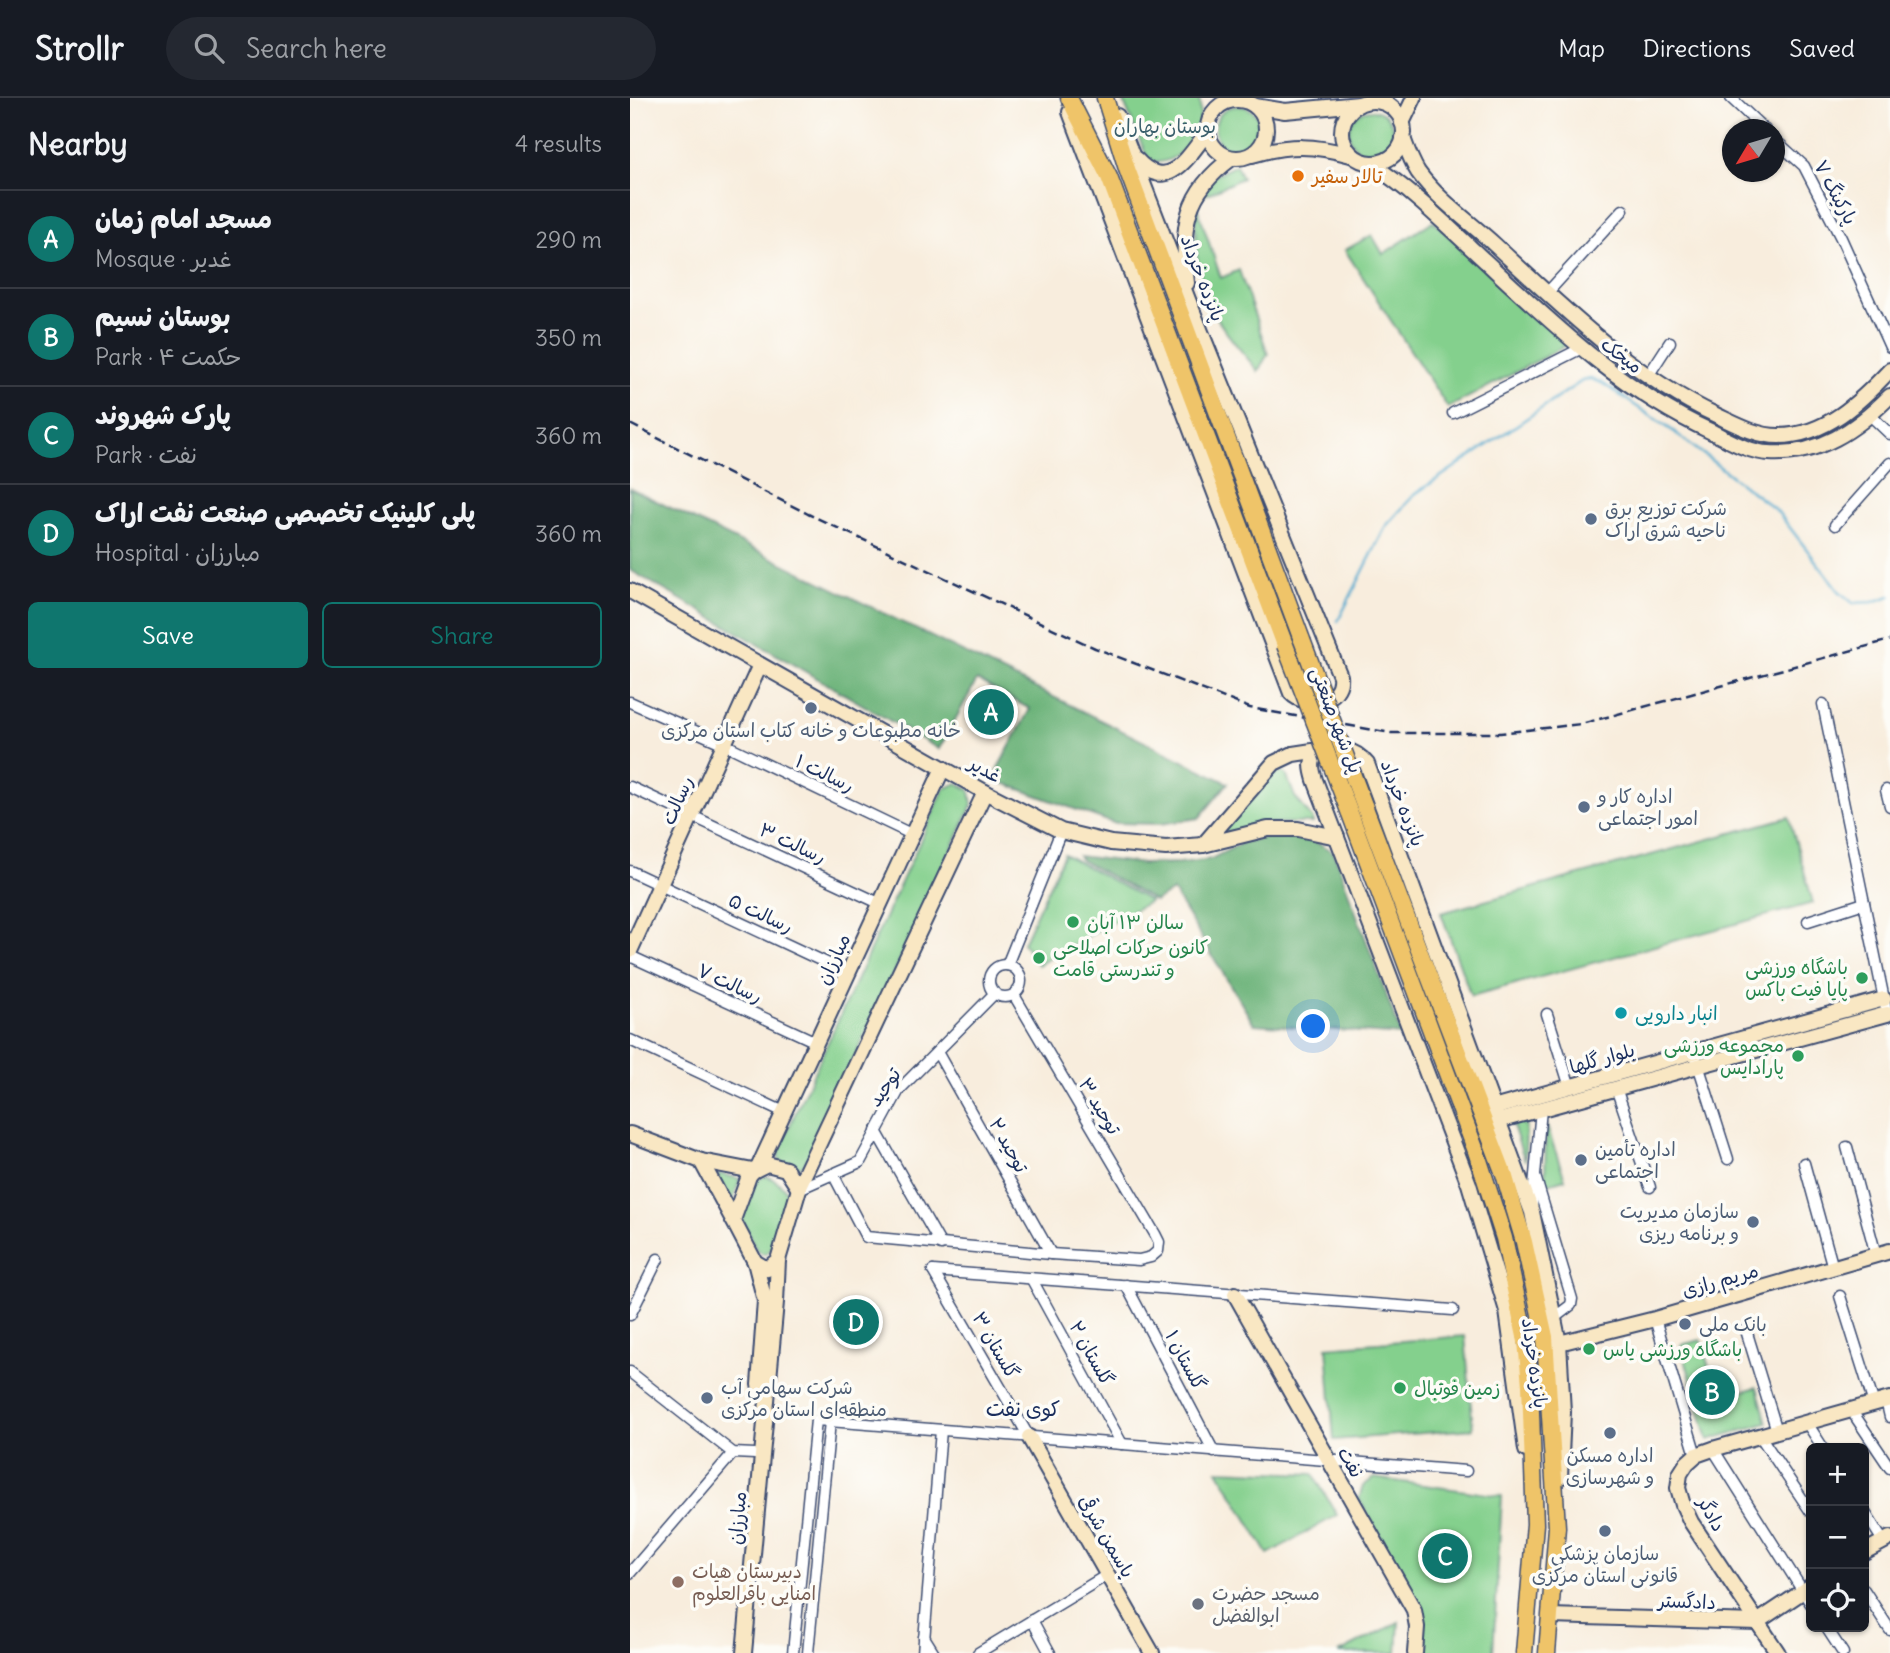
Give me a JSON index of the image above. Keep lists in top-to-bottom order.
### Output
{
  "streets": {
    "main road": ["پانزده خرداد", "پل شهر صنعتی"],
    "street": [
      "پارکینگ ۷",
      "میخک",
      "غدیر",
      "رسالت ۱",
      "رسالت",
      "رسالت ۳",
      "رسالت ۵",
      "مبارزان",
      "رسالت ۷",
      "بلوار گلها",
      "توحید",
      "توحید ۳",
      "توحید ۲",
      "مریم رازی",
      "گلستان ۳",
      "گلستان ۲",
      "گلستان ۱",
      "نفت",
      "دادگر",
      "یاسمن شرقی",
      "دادگستر"
    ]
  },
  "crossings": [
    ["پانزده خرداد", "پل شهر صنعتی"],
    ["پانزده خرداد", "غدیر"],
    ["پانزده خرداد", "بلوار گلها"],
    ["پانزده خرداد", "مریم رازی"],
    ["پانزده خرداد", "دادگستر"],
    ["غدیر", "رسالت"],
    ["غدیر", "مبارزان"],
    ["رسالت ۱", "رسالت"],
    ["رسالت ۱", "مبارزان"],
    ["رسالت", "رسالت ۳"],
    ["رسالت", "رسالت ۵"],
    ["رسالت", "رسالت ۷"],
    ["رسالت ۳", "مبارزان"],
    ["رسالت ۵", "مبارزان"],
    ["مبارزان", "رسالت ۷"],
    ["مبارزان", "توحید"],
    ["توحید", "توحید ۳"],
    ["توحید", "توحید ۲"],
    ["توحید ۳", "توحید ۲"],
    ["گلستان ۳", "گلستان ۲"],
    ["گلستان ۳", "یاسمن شرقی"],
    ["دادگر", "دادگستر"]
  ],
  "districts": ["کوی نفت"],
  "parks": ["بوستان بهاران"],
  "places": [
    "تالار سفیر",
    "شرکت توزیع برق ناحیه شرق اراک",
    "خانه مطبوعات و خانه کتاب استان مرکزی",
    "اداره کار و امور اجتماعی",
    "سالن ۱۳ آبان",
    "کانون حرکات اصلاحی و تندرستی قامت",
    "باشگاه ورزشی پایا فیت باکس",
    "انبار دارویی",
    "مجموعه ورزشی پارادایس",
    "اداره تأمین اجتماعی",
    "سازمان مدیریت و برنامه ریزی",
    "بانک ملی",
    "باشگاه ورزشی یاس",
    "زمین فوتبال",
    "شرکت سهامی آب منطقه‌ای استان مرکزی",
    "اداره مسکن و شهرسازی",
    "سازمان پزشکی قانونی استان مرکزی",
    "دبیرستان هیات امنایی باقرالعلوم",
    "مسجد حضرت ابوالفضل"
  ],
  "north": "bottom left",
  "page": {
    "header": "Strollr",
    "search": "Search here",
    "nav": ["Map", "Directions", "Saved"],
    "heading": ["Nearby", "4 results"],
    "list": [
      {
        "mark": "A",
        "name": "مسجد امام زمان",
        "note": "Mosque · غدیر",
        "value": "290 m"
      },
      {
        "mark": "B",
        "name": "بوستان نسیم",
        "note": "Park · حکمت ۴",
        "value": "350 m"
      },
      {
        "mark": "C",
        "name": "پارک شهروند",
        "note": "Park · نفت",
        "value": "360 m"
      },
      {
        "mark": "D",
        "name": "پلی کلینیک تخصصی صنعت نفت اراک",
        "note": "Hospital · مبارزان",
        "value": "360 m"
      }
    ],
    "buttons": ["Save", "Share"],
    "pins": [
      "A",
      "D",
      "B",
      "C"
    ],
    "map_buttons": ["+", "−"]
  }
}
